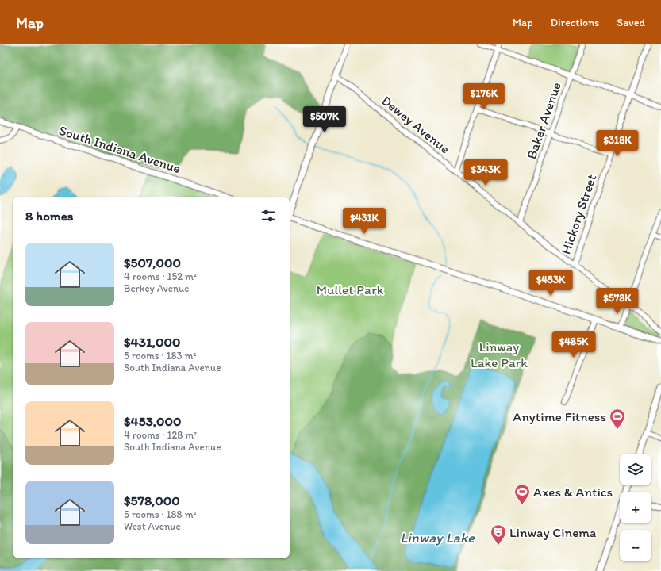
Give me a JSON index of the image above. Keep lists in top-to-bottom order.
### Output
{
  "streets": {
    "street": [
      "Baker Avenue",
      "Dewey Avenue",
      "South Indiana Avenue",
      "Hickory Street"
    ]
  },
  "crossings": [
    ["Baker Avenue", "Dewey Avenue"],
    ["Dewey Avenue", "Hickory Street"]
  ],
  "water": ["Linway Lake"],
  "parks": ["Mullet Park", "Linway Lake Park"],
  "places": {
    "sports": ["Anytime Fitness", "Axes & Antics"],
    "theatre": ["Linway Cinema"]
  },
  "page": {
    "header": "Map",
    "nav": ["Map", "Directions", "Saved"],
    "price": [
      "$176K",
      "$507K",
      "$318K",
      "$343K",
      "$431K",
      "$453K",
      "$578K",
      "$485K"
    ],
    "heading": "8 homes",
    "list": [
      {
        "name": "$507,000",
        "note": "4 rooms · 152 m² · Berkey Avenue"
      },
      {
        "name": "$431,000",
        "note": "5 rooms · 183 m² · South Indiana Avenue"
      },
      {
        "name": "$453,000",
        "note": "4 rooms · 128 m² · South Indiana Avenue"
      },
      {
        "name": "$578,000",
        "note": "5 rooms · 188 m² · West Avenue"
      }
    ],
    "map_buttons": ["+", "−"]
  }
}
